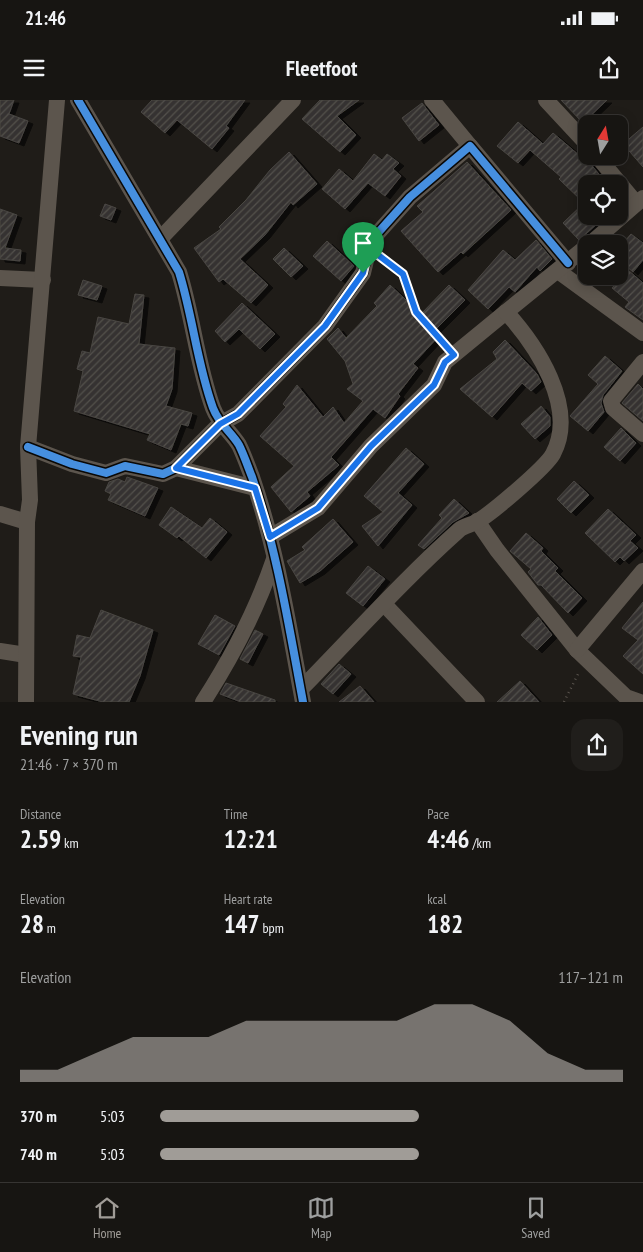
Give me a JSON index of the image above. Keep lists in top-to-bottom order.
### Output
{
  "north": "top",
  "page": {
    "status": "21:46",
    "header": "Fleetfoot",
    "heading": ["Evening run", "21:46 · 7 × 370 m"],
    "stats": [
      ["Distance", "2.59 km"],
      ["Time", "12:21"],
      ["Pace", "4:46 /km"],
      ["Elevation", "28 m"],
      ["Heart rate", "147 bpm"],
      ["kcal", "182"]
    ],
    "chart": ["Elevation", "117–121 m"],
    "list": [
      {
        "name": "370 m",
        "note": "5:03"
      },
      {
        "name": "740 m",
        "note": "5:03"
      }
    ],
    "tabs": ["Home", "Map", "Saved"]
  }
}
